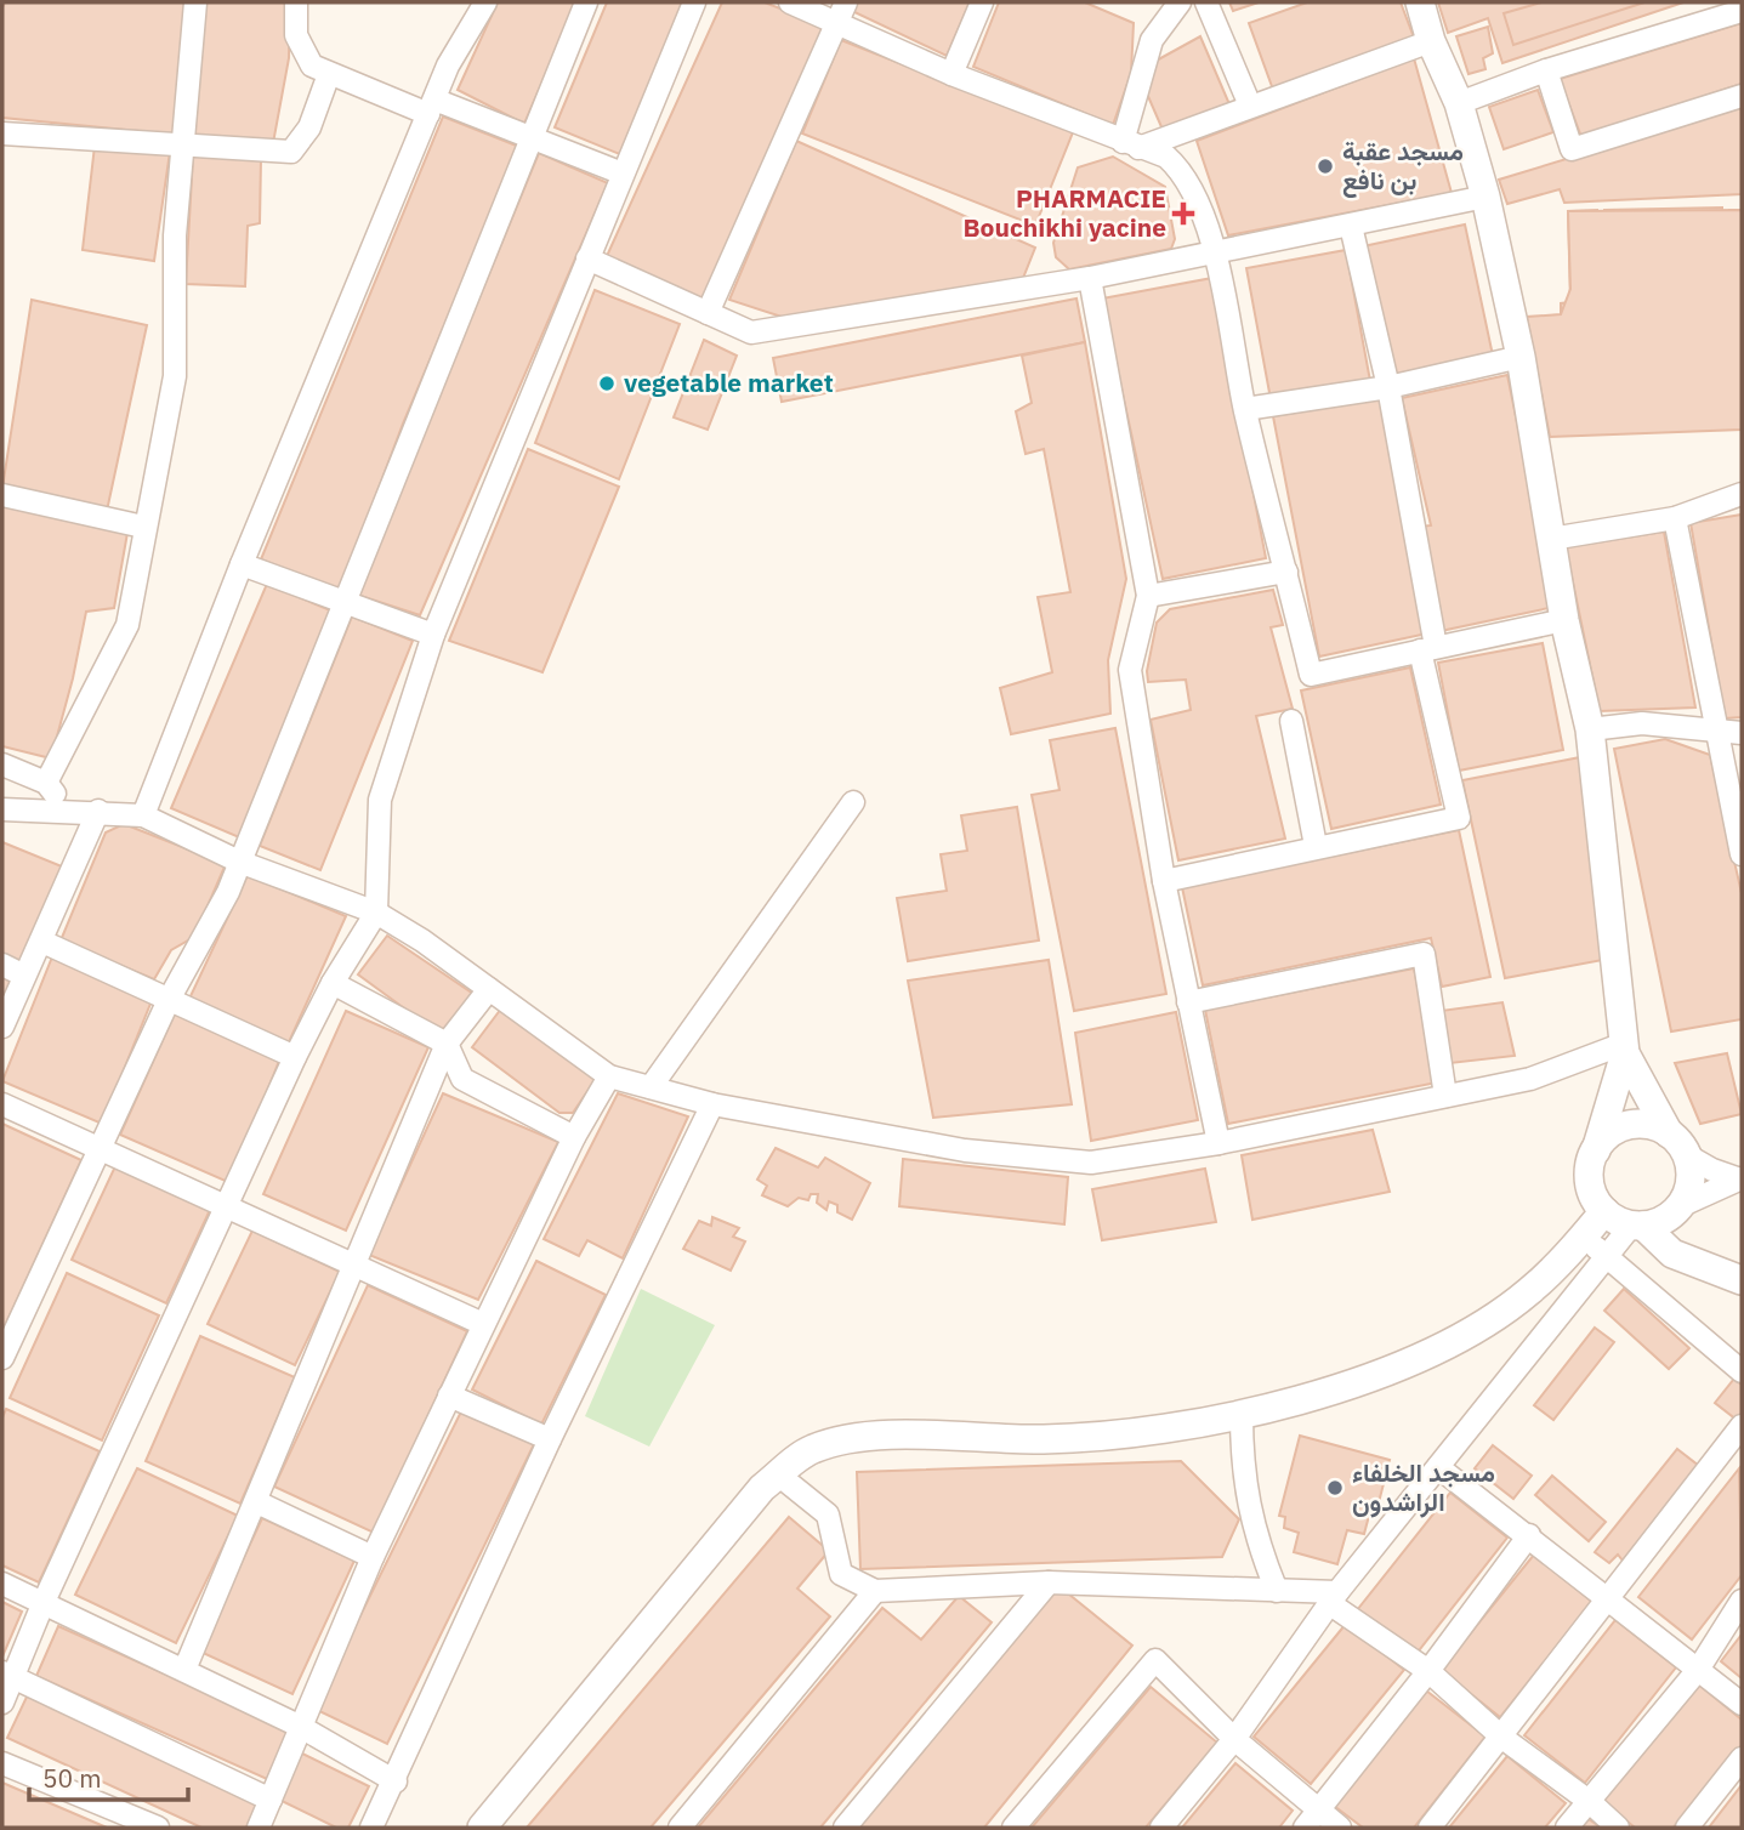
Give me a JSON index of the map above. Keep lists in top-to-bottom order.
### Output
{
  "places": {
    "other": ["مسجد عقبة بن نافع", "vegetable market", "مسجد الخلفاء الراشدون"],
    "health": ["PHARMACIE Bouchikhi yacine"]
  },
  "scale_bar": "50 m"
}
